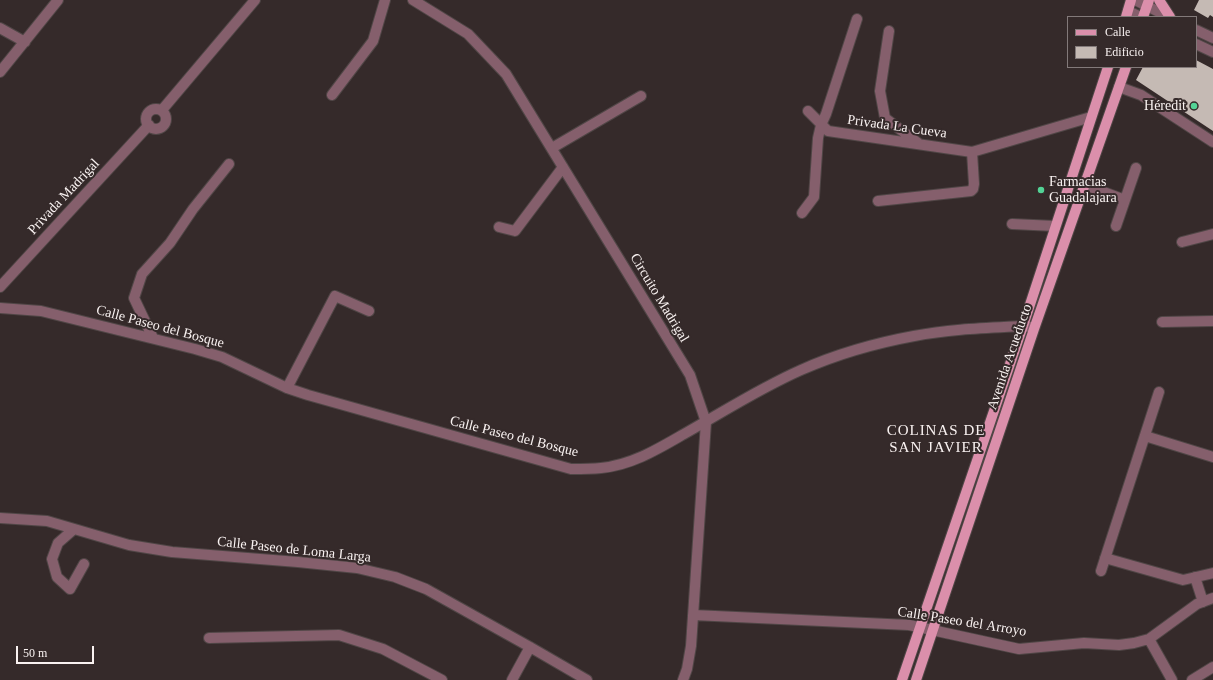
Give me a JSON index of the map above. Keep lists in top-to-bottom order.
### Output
{
  "streets": {
    "main road": ["Avenida Acueducto"],
    "street": [
      "Privada La Cueva",
      "Privada Madrigal",
      "Circuito Madrigal",
      "Calle Paseo del Bosque",
      "Calle Paseo de Loma Larga",
      "Calle Paseo del Arroyo"
    ]
  },
  "crossings": [
    ["Privada La Cueva", "Avenida Acueducto"],
    ["Circuito Madrigal", "Calle Paseo del Bosque"],
    ["Circuito Madrigal", "Calle Paseo del Arroyo"],
    ["Calle Paseo del Bosque", "Avenida Acueducto"],
    ["Avenida Acueducto", "Calle Paseo del Arroyo"]
  ],
  "districts": ["COLINAS DE SAN JAVIER"],
  "places": ["Héredit", "Farmacias Guadalajara"],
  "legend": ["Calle", "Edificio"],
  "scale_bar": "50 m"
}
